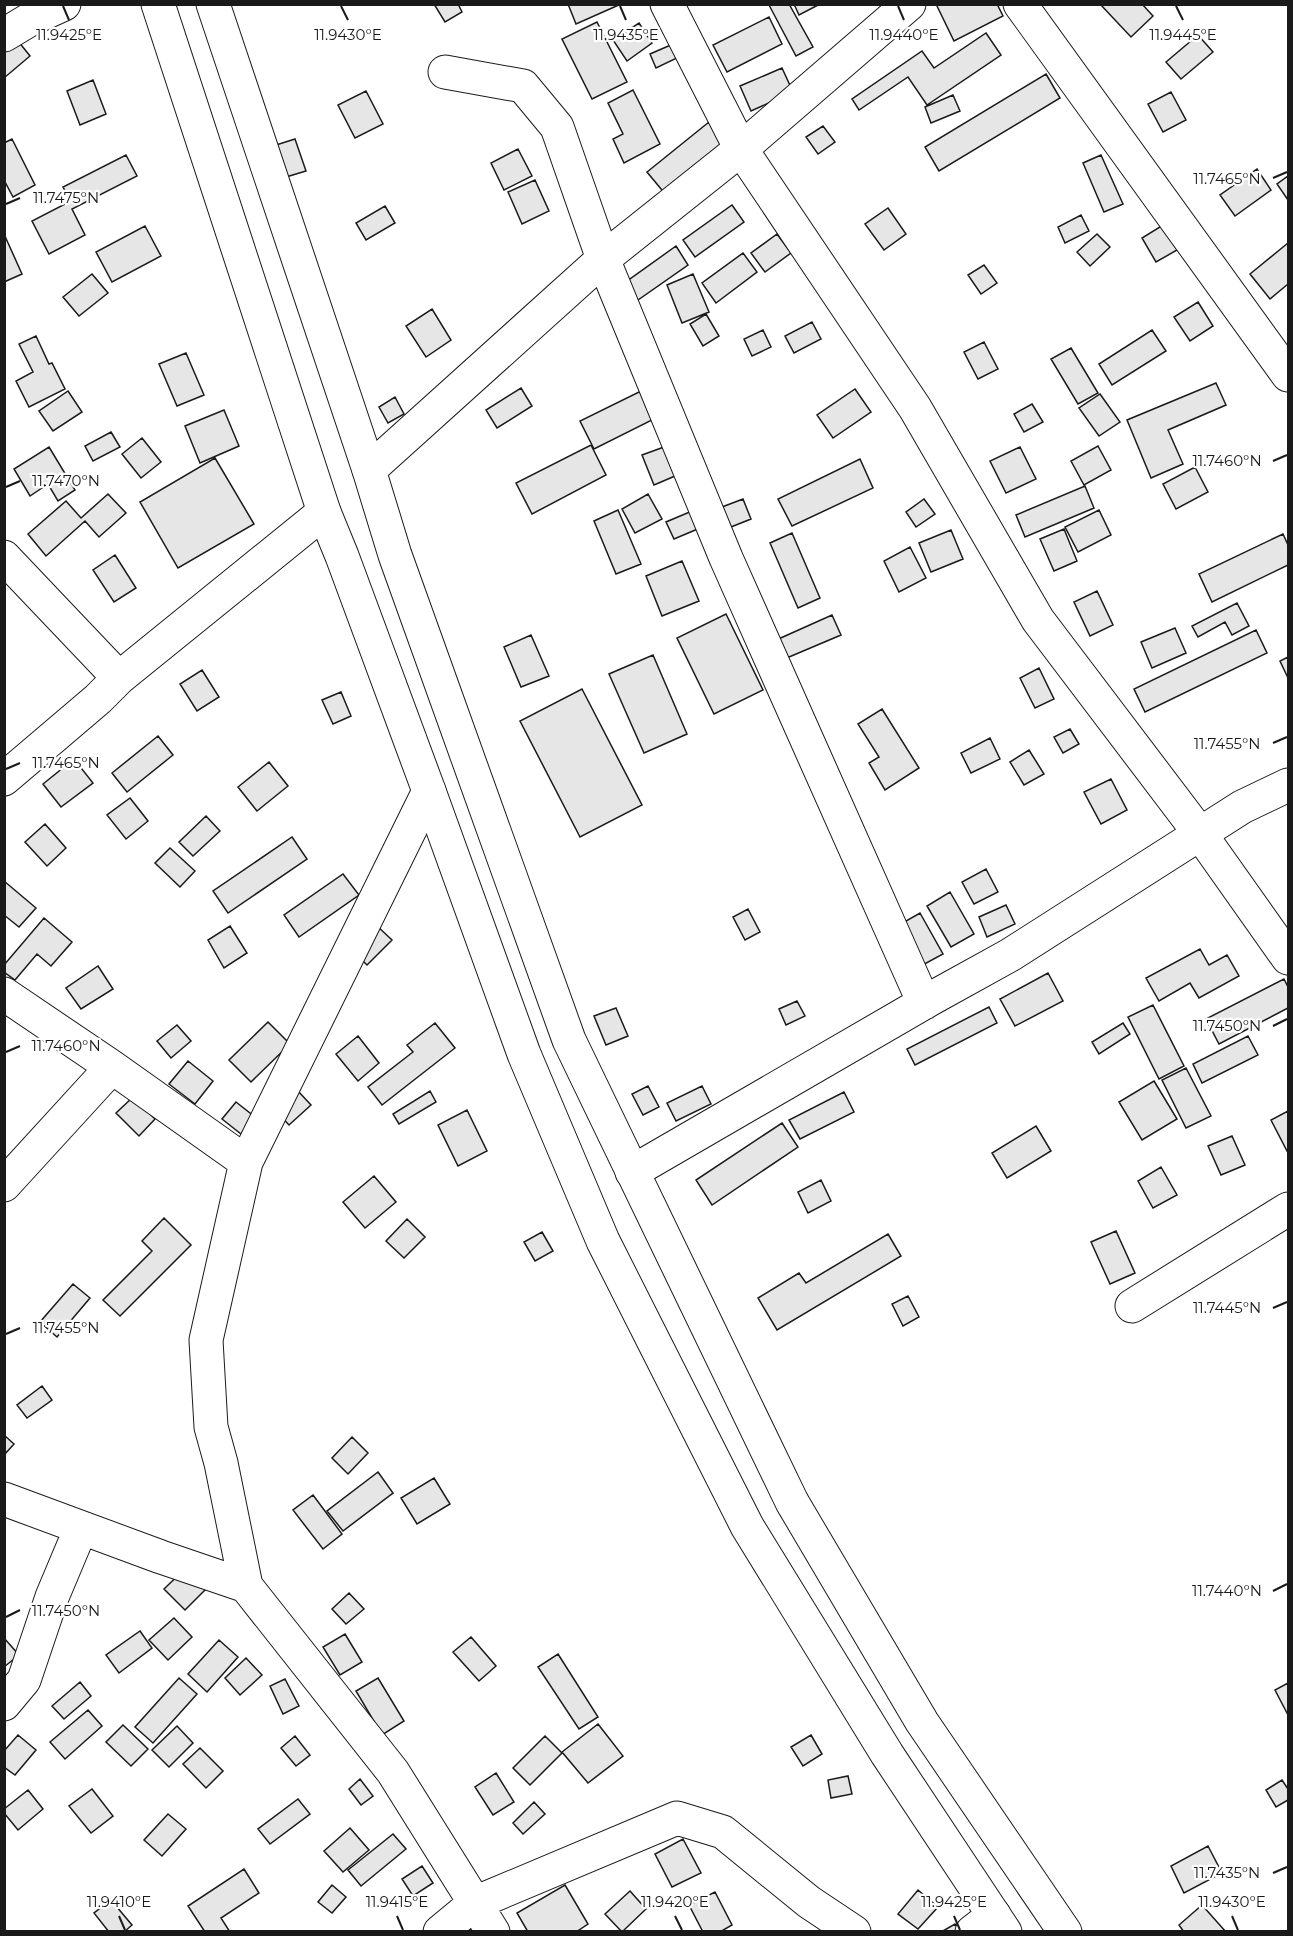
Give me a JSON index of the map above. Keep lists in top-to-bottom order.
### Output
{
  "coordinates": [
    "11.9425°E",
    "11.9430°E",
    "11.9435°E",
    "11.9440°E",
    "11.9445°E",
    "11.7465°N",
    "11.7475°N",
    "11.7460°N",
    "11.7470°N",
    "11.7455°N",
    "11.7450°N",
    "11.7445°N",
    "11.7440°N",
    "11.7435°N",
    "11.9410°E",
    "11.9415°E",
    "11.9420°E"
  ]
}
